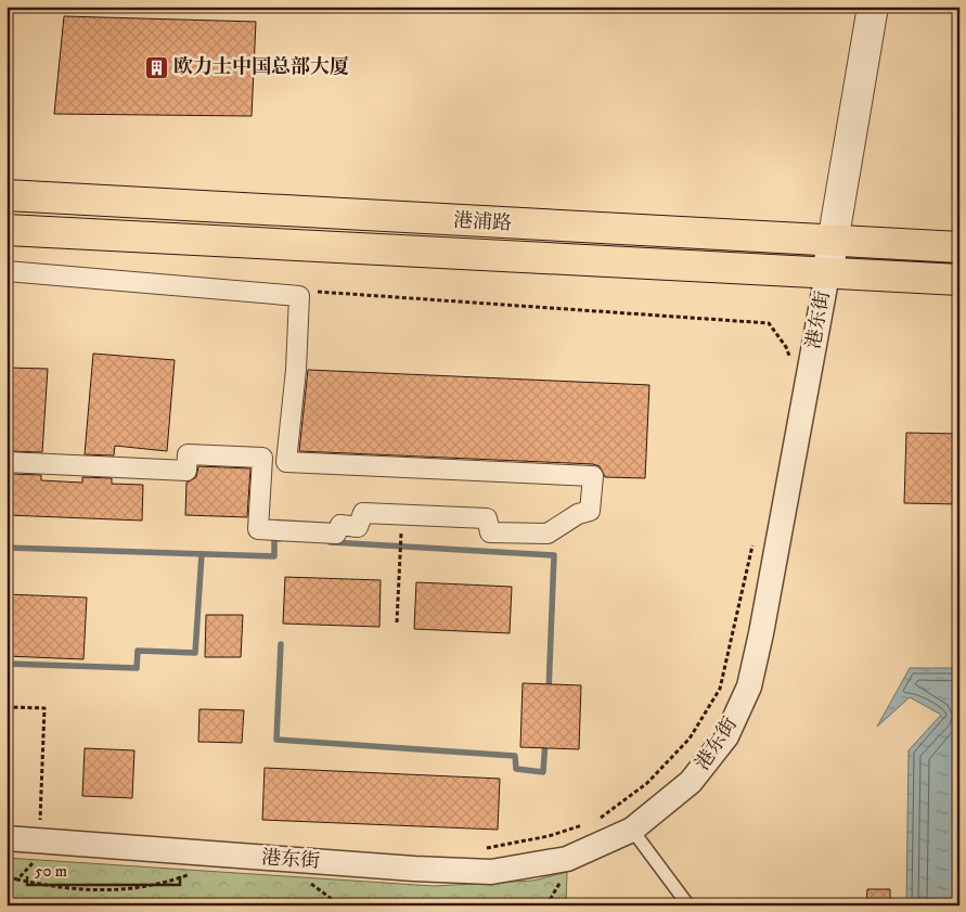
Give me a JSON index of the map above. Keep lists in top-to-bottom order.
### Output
{
  "streets": {
    "main road": ["港浦路"],
    "street": ["港东街"]
  },
  "crossings": [
    ["港浦路", "港东街"]
  ],
  "places": {
    "building": ["欧力士中国总部大厦"]
  },
  "scale_bar": "50 m"
}
